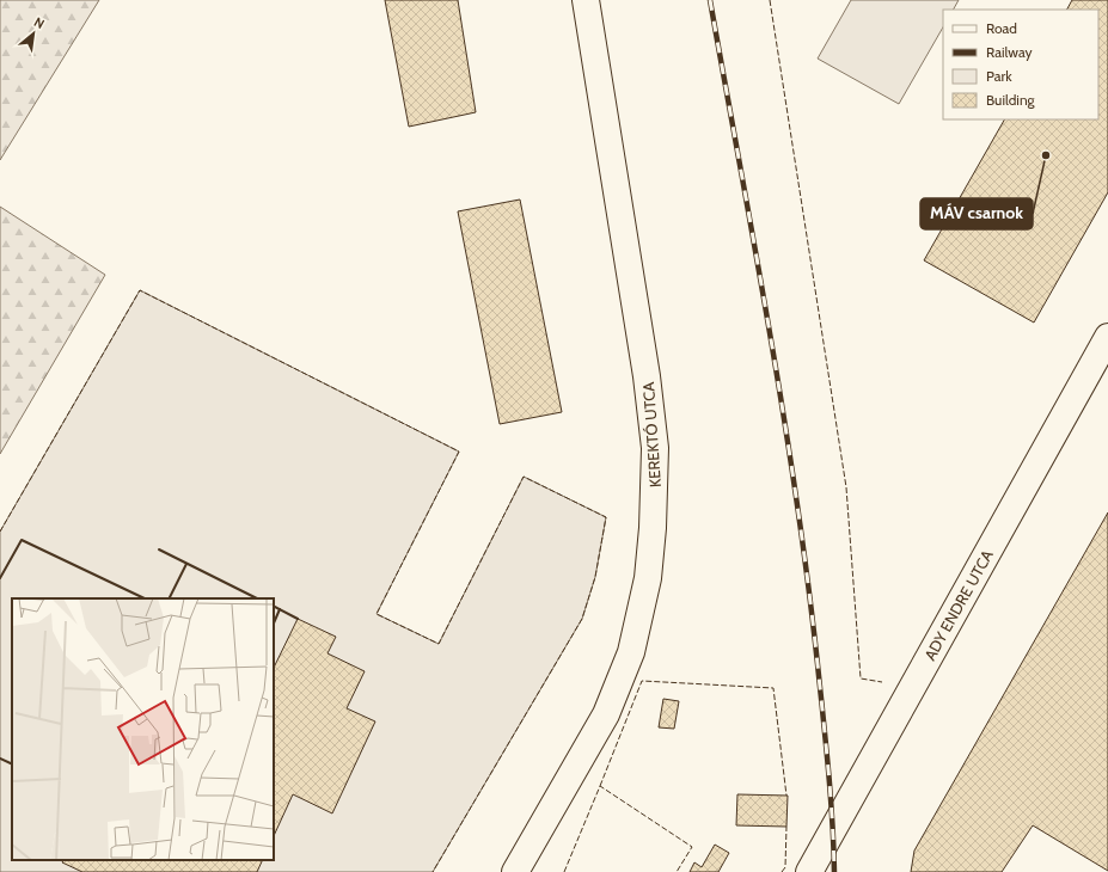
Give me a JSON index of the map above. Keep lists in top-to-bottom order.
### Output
{
  "streets": {
    "street": ["KEREKTÓ UTCA", "ADY ENDRE UTCA"]
  },
  "places": ["MÁV csarnok"],
  "legend": [
    "Road",
    "Railway",
    "Park",
    "Building"
  ],
  "north": "top right"
}
